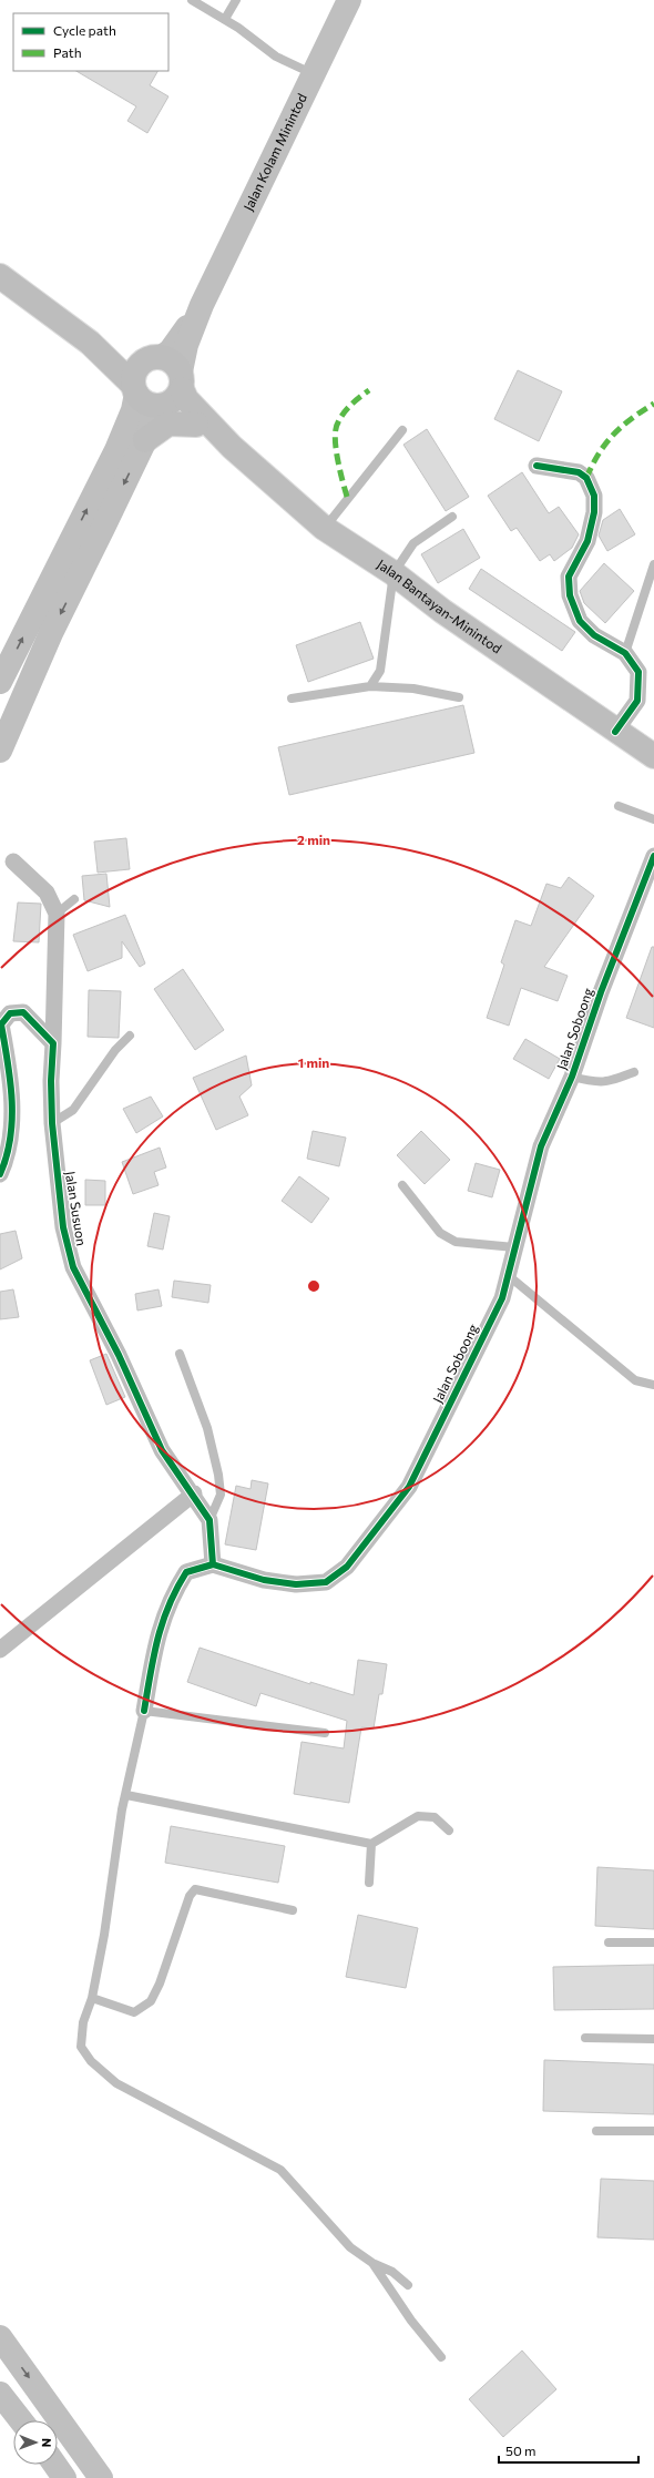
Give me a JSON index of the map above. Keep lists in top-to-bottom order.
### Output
{
  "streets": {
    "main road": ["Jalan Kolam Minintod", "Jalan Bantayan-Minintod"],
    "street": ["Jalan Soboong", "Jalan Susuon"]
  },
  "crossings": [
    ["Jalan Kolam Minintod", "Jalan Bantayan-Minintod"],
    ["Jalan Soboong", "Jalan Susuon"]
  ],
  "legend": ["Cycle path", "Path"],
  "scale_bar": "50 m",
  "north": "right",
  "rings": ["2 min", "1 min"]
}
